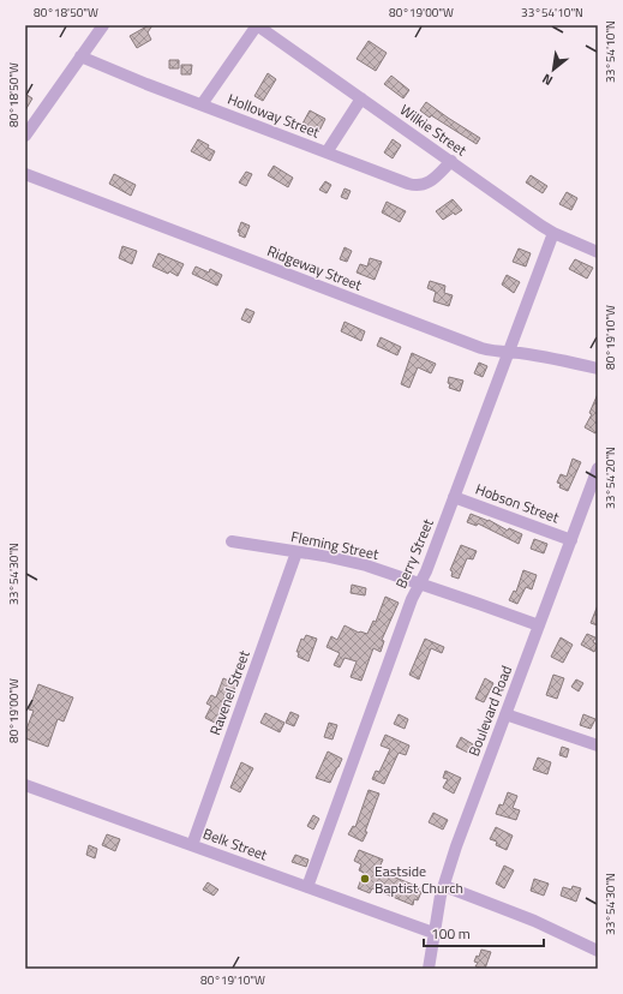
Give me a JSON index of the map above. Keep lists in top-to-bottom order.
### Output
{
  "streets": {
    "street": [
      "Holloway Street",
      "Wilkie Street",
      "Ridgeway Street",
      "Hobson Street",
      "Fleming Street",
      "Berry Street",
      "Ravenel Street",
      "Boulevard Road",
      "Belk Street"
    ]
  },
  "crossings": [
    ["Holloway Street", "Wilkie Street"],
    ["Wilkie Street", "Berry Street"],
    ["Ridgeway Street", "Berry Street"],
    ["Hobson Street", "Berry Street"],
    ["Hobson Street", "Boulevard Road"],
    ["Fleming Street", "Berry Street"],
    ["Fleming Street", "Ravenel Street"],
    ["Fleming Street", "Boulevard Road"],
    ["Berry Street", "Belk Street"],
    ["Ravenel Street", "Belk Street"],
    ["Boulevard Road", "Belk Street"]
  ],
  "places": ["Eastside Baptist Church"],
  "scale_bar": "100 m",
  "north": "bottom left",
  "coordinates": [
    "80°18'50\"W",
    "80°19'00\"W",
    "33°54'10\"N",
    "80°19'10\"W",
    "33°54'20\"N",
    "33°54'30\"N"
  ]
}
